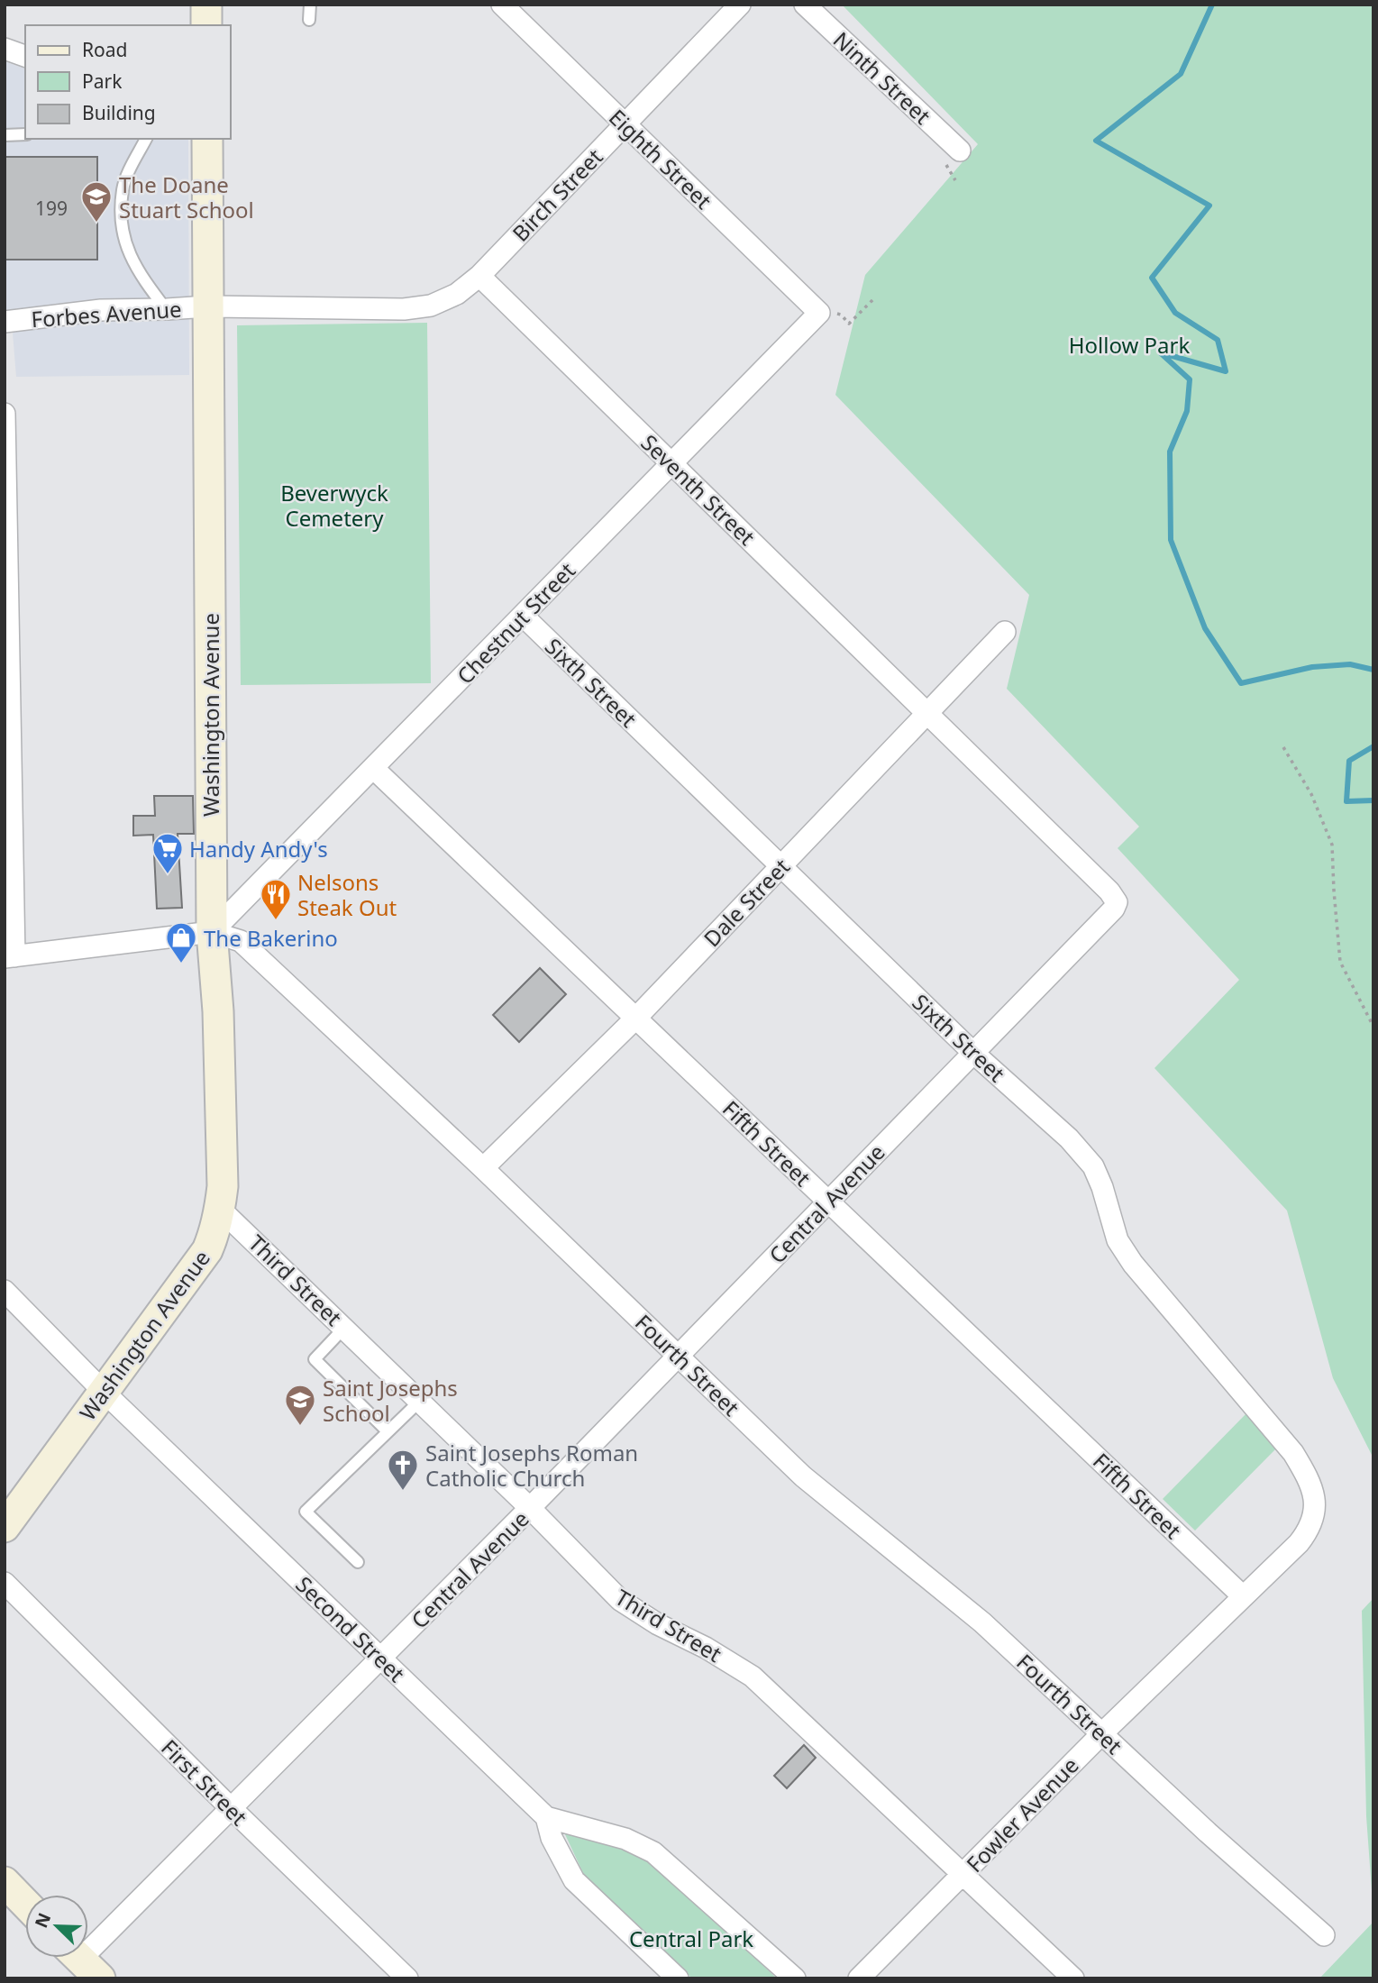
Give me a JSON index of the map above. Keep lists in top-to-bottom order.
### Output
{
  "streets": {
    "street": [
      "Ninth Street",
      "Eighth Street",
      "Birch Street",
      "Forbes Avenue",
      "Seventh Street",
      "Chestnut Street",
      "Sixth Street",
      "Washington Avenue",
      "Dale Street",
      "Fifth Street",
      "Central Avenue",
      "Third Street",
      "Fourth Street",
      "Second Street",
      "First Street",
      "Fowler Avenue"
    ]
  },
  "crossings": [
    ["Eighth Street", "Birch Street"],
    ["Eighth Street", "Chestnut Street"],
    ["Birch Street", "Seventh Street"],
    ["Forbes Avenue", "Washington Avenue"],
    ["Seventh Street", "Chestnut Street"],
    ["Seventh Street", "Dale Street"],
    ["Seventh Street", "Central Avenue"],
    ["Chestnut Street", "Sixth Street"],
    ["Chestnut Street", "Washington Avenue"],
    ["Chestnut Street", "Fifth Street"],
    ["Chestnut Street", "Fourth Street"],
    ["Sixth Street", "Dale Street"],
    ["Sixth Street", "Central Avenue"],
    ["Sixth Street", "Fowler Avenue"],
    ["Washington Avenue", "Third Street"],
    ["Washington Avenue", "Fourth Street"],
    ["Washington Avenue", "Second Street"],
    ["Dale Street", "Fifth Street"],
    ["Dale Street", "Fourth Street"],
    ["Fifth Street", "Central Avenue"],
    ["Fifth Street", "Fowler Avenue"],
    ["Central Avenue", "Third Street"],
    ["Central Avenue", "Fourth Street"],
    ["Central Avenue", "Second Street"],
    ["Central Avenue", "First Street"],
    ["Third Street", "Fowler Avenue"],
    ["Fourth Street", "Fowler Avenue"]
  ],
  "parks": ["Hollow Park", "Beverwyck Cemetery", "Central Park"],
  "places": {
    "school or university": ["The Doane Stuart School", "Saint Josephs School"],
    "supermarket": ["Handy Andy's"],
    "restaurant": ["Nelsons Steak Out"],
    "shop": ["The Bakerino"],
    "church": ["Saint Josephs Roman Catholic Church"]
  },
  "house_numbers": ["199"],
  "legend": ["Road", "Park", "Building"],
  "north": "top left"
}
